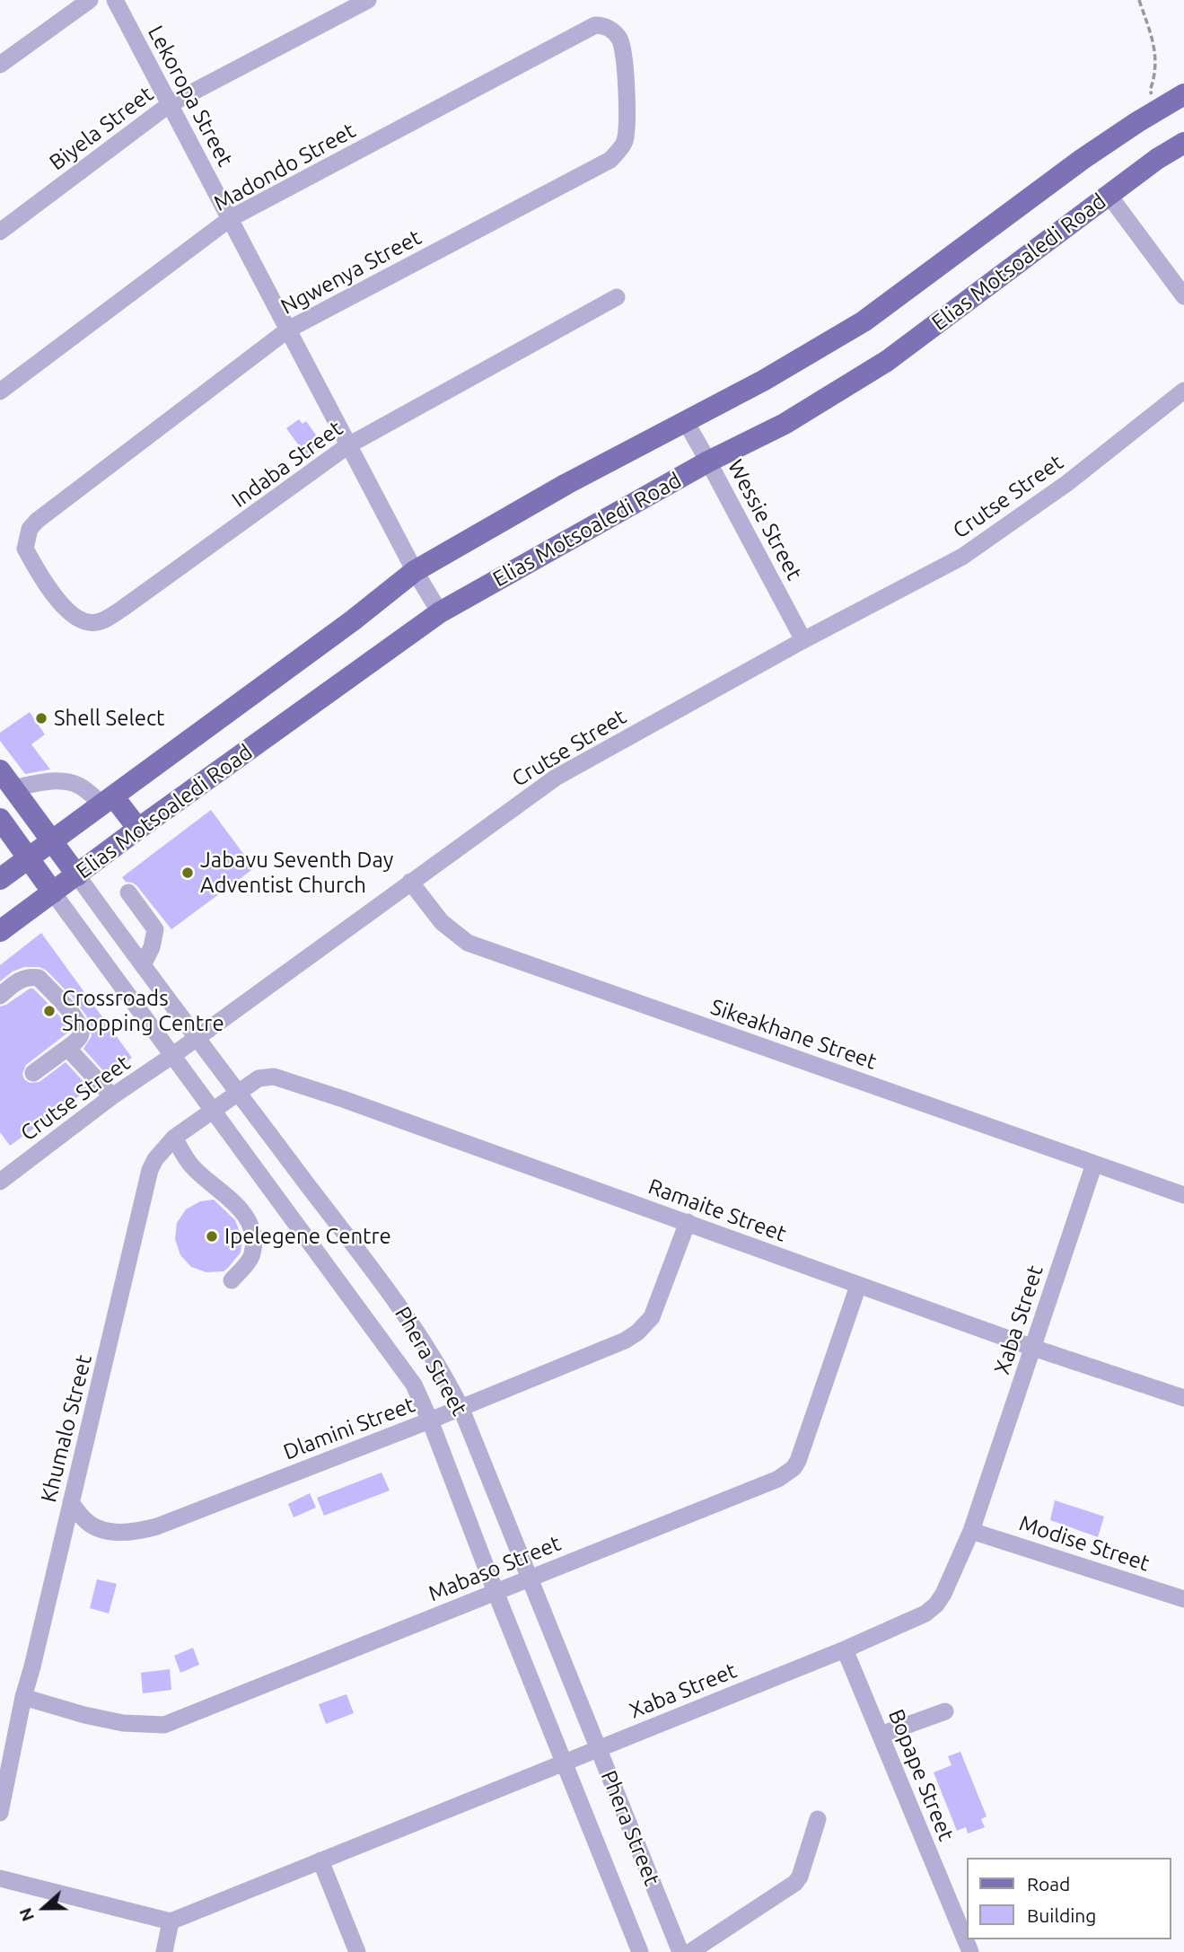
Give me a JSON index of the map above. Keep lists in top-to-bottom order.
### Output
{
  "streets": {
    "main road": ["Elias Motsoaledi Road", "Phera Street"],
    "street": [
      "Lekoropa Street",
      "Biyela Street",
      "Madondo Street",
      "Ngwenya Street",
      "Indaba Street",
      "Crutse Street",
      "Wessie Street",
      "Sikeakhane Street",
      "Ramaite Street",
      "Xaba Street",
      "Khumalo Street",
      "Dlamini Street",
      "Modise Street",
      "Mabaso Street",
      "Bopape Street"
    ]
  },
  "crossings": [
    ["Lekoropa Street", "Biyela Street"],
    ["Lekoropa Street", "Madondo Street"],
    ["Lekoropa Street", "Elias Motsoaledi Road"],
    ["Lekoropa Street", "Ngwenya Street"],
    ["Lekoropa Street", "Indaba Street"],
    ["Madondo Street", "Ngwenya Street"],
    ["Elias Motsoaledi Road", "Wessie Street"],
    ["Elias Motsoaledi Road", "Phera Street"],
    ["Ngwenya Street", "Indaba Street"],
    ["Crutse Street", "Wessie Street"],
    ["Crutse Street", "Sikeakhane Street"],
    ["Crutse Street", "Phera Street"],
    ["Sikeakhane Street", "Xaba Street"],
    ["Ramaite Street", "Xaba Street"],
    ["Ramaite Street", "Phera Street"],
    ["Ramaite Street", "Khumalo Street"],
    ["Ramaite Street", "Dlamini Street"],
    ["Ramaite Street", "Mabaso Street"],
    ["Xaba Street", "Phera Street"],
    ["Xaba Street", "Modise Street"],
    ["Xaba Street", "Bopape Street"],
    ["Phera Street", "Khumalo Street"],
    ["Phera Street", "Dlamini Street"],
    ["Phera Street", "Mabaso Street"],
    ["Khumalo Street", "Dlamini Street"],
    ["Khumalo Street", "Mabaso Street"]
  ],
  "places": [
    "Shell Select",
    "Jabavu Seventh Day Adventist Church",
    "Crossroads Shopping Centre",
    "Ipelegene Centre"
  ],
  "legend": ["Road", "Building"],
  "north": "left"
}
